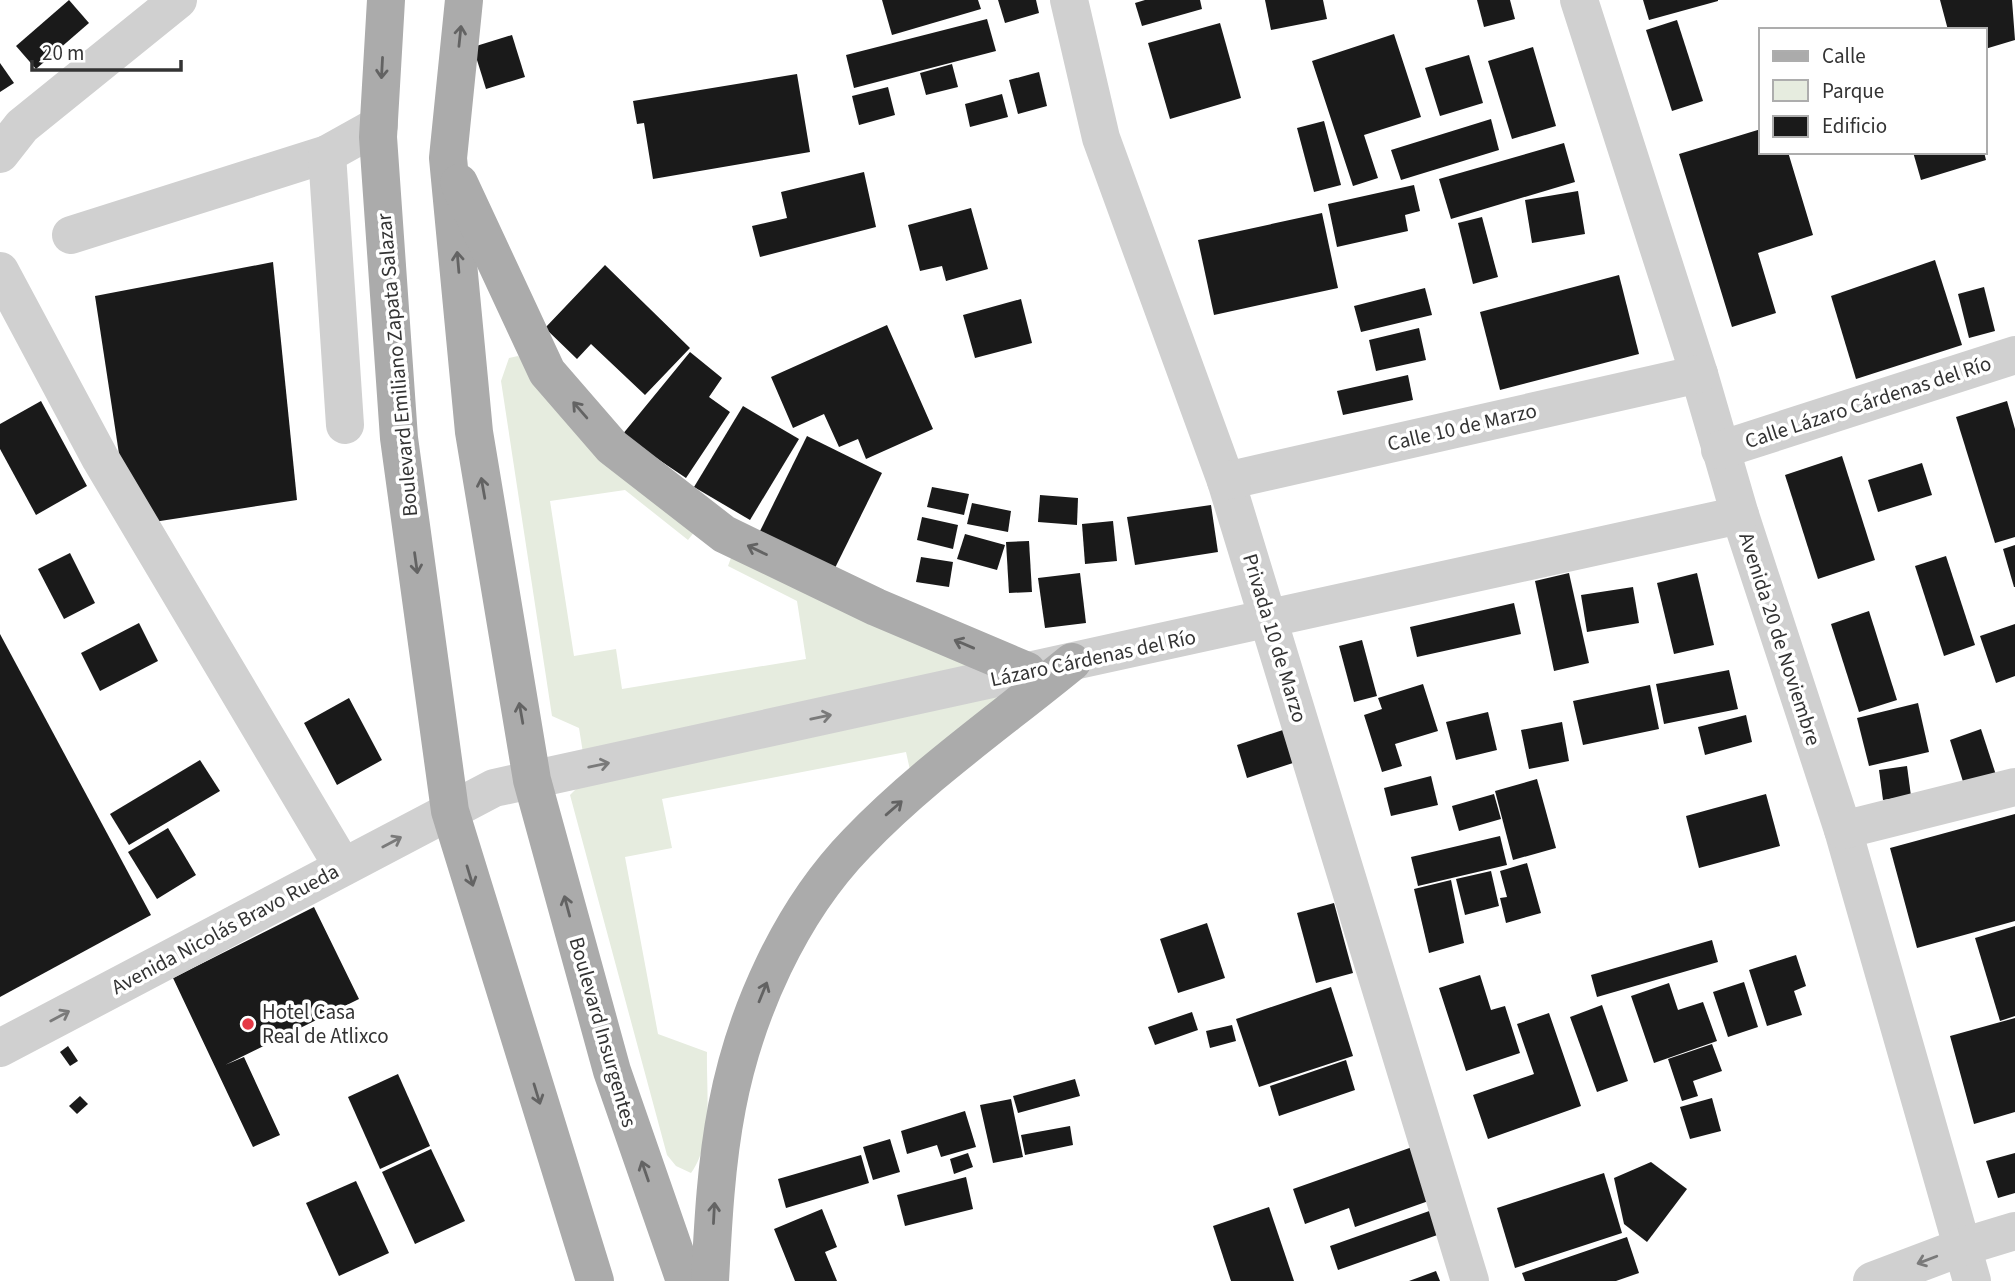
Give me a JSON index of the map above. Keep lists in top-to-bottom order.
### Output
{
  "streets": {
    "main road": ["Boulevard Emiliano Zapata Salazar", "Boulevard Insurgentes"],
    "street": [
      "Calle Lázaro Cárdenas del Río",
      "Calle 10 de Marzo",
      "Privada 10 de Marzo",
      "Avenida 20 de Noviembre",
      "Lázaro Cárdenas del Río",
      "Avenida Nicolás Bravo Rueda"
    ]
  },
  "crossings": [
    ["Boulevard Emiliano Zapata Salazar", "Lázaro Cárdenas del Río"],
    ["Boulevard Emiliano Zapata Salazar", "Avenida Nicolás Bravo Rueda"],
    ["Calle Lázaro Cárdenas del Río", "Avenida 20 de Noviembre"],
    ["Calle 10 de Marzo", "Privada 10 de Marzo"],
    ["Calle 10 de Marzo", "Avenida 20 de Noviembre"],
    ["Privada 10 de Marzo", "Lázaro Cárdenas del Río"],
    ["Avenida 20 de Noviembre", "Lázaro Cárdenas del Río"],
    ["Lázaro Cárdenas del Río", "Avenida Nicolás Bravo Rueda"],
    ["Lázaro Cárdenas del Río", "Boulevard Insurgentes"]
  ],
  "one_way": ["Lázaro Cárdenas del Río", "Avenida Nicolás Bravo Rueda"],
  "places": ["Hotel Casa Real de Atlixco"],
  "legend": ["Calle", "Parque", "Edificio"],
  "scale_bar": "20 m"
}
